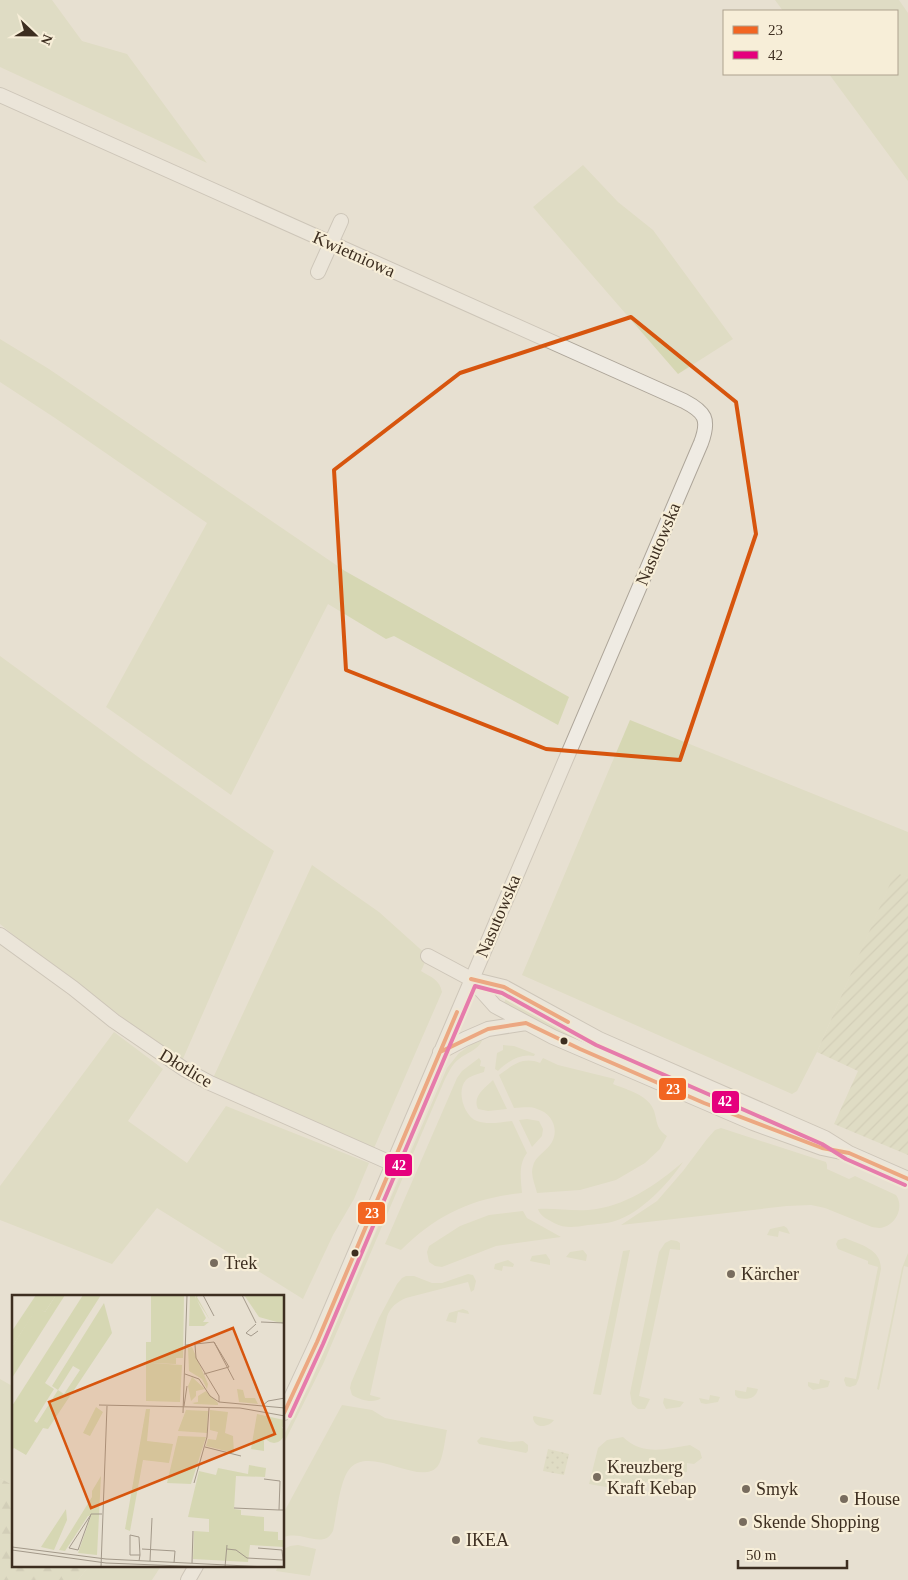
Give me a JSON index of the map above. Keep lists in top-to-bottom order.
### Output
{
  "streets": {
    "street": ["Kwietniowa", "Nasutowska", "Dłotlice"]
  },
  "crossings": [
    ["Kwietniowa", "Nasutowska"],
    ["Nasutowska", "Dłotlice"]
  ],
  "places": [
    "Trek",
    "Kärcher",
    "Kreuzberg Kraft Kebap",
    "Smyk",
    "House",
    "Skende Shopping",
    "IKEA"
  ],
  "lines": ["transit line 23", "transit line 42"],
  "legend": ["23", "42"],
  "scale_bar": "50 m",
  "north": "right"
}
